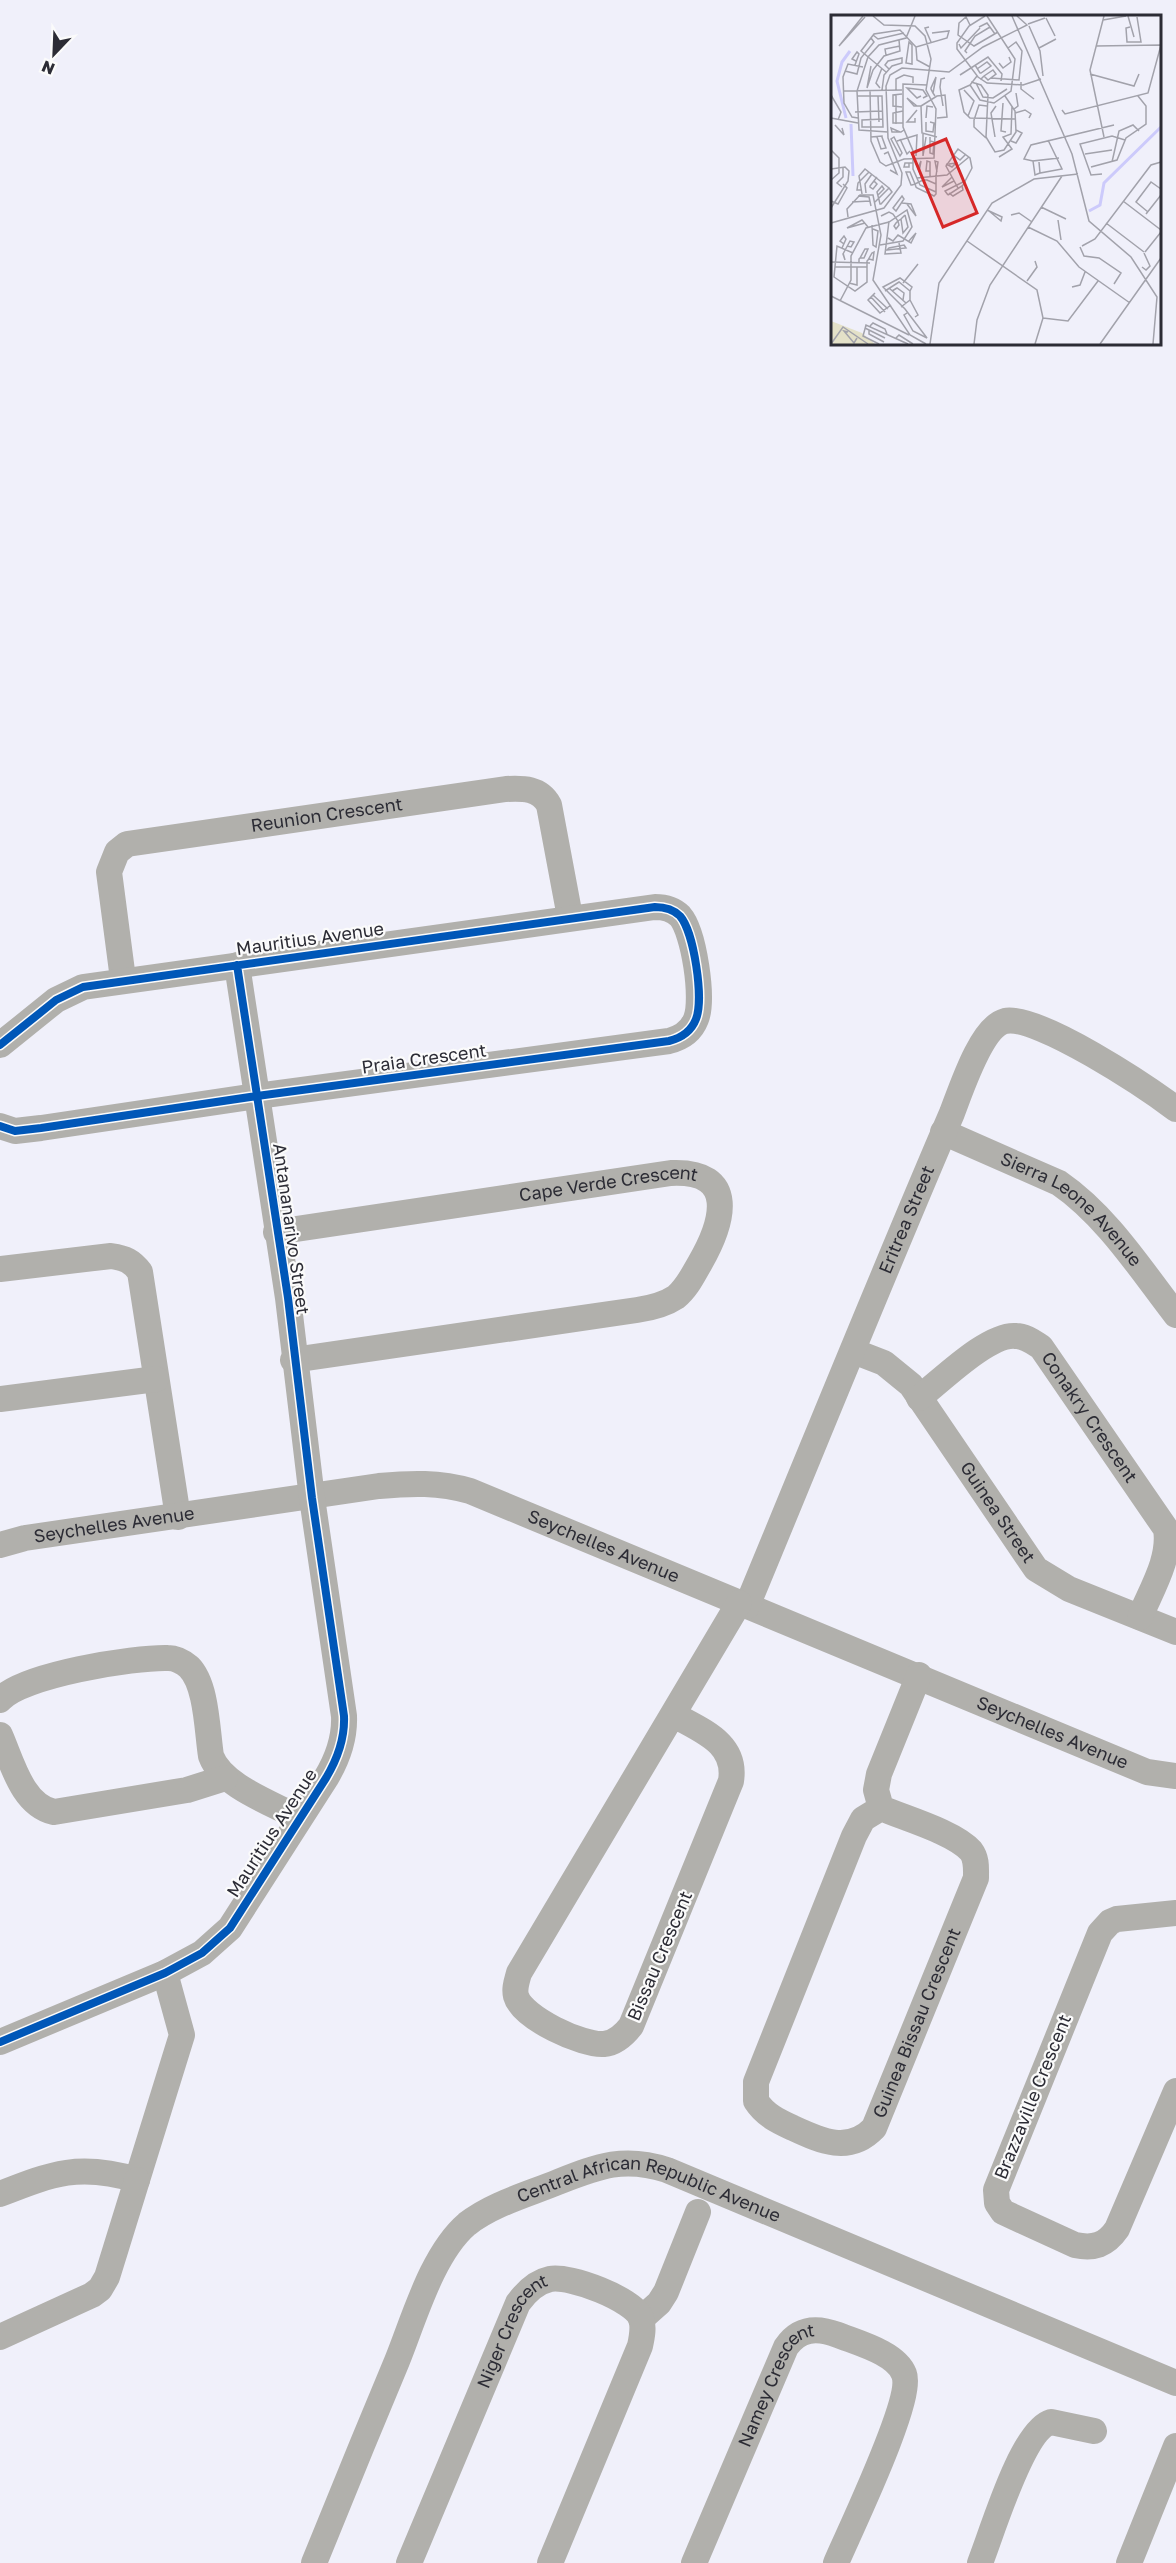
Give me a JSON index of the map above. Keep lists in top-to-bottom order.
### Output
{
  "streets": {
    "street": [
      "Reunion Crescent",
      "Mauritius Avenue",
      "Praia Crescent",
      "Cape Verde Crescent",
      "Sierra Leone Avenue",
      "Eritrea Street",
      "Antananarivo Street",
      "Conakry Crescent",
      "Guinea Street",
      "Seychelles Avenue",
      "Bissau Crescent",
      "Guinea Bissau Crescent",
      "Brazzaville Crescent",
      "Central African Republic Avenue",
      "Niger Crescent",
      "Namey Crescent"
    ]
  },
  "crossings": [
    ["Reunion Crescent", "Mauritius Avenue"],
    ["Mauritius Avenue", "Praia Crescent"],
    ["Mauritius Avenue", "Antananarivo Street"],
    ["Mauritius Avenue", "Seychelles Avenue"],
    ["Praia Crescent", "Antananarivo Street"],
    ["Cape Verde Crescent", "Antananarivo Street"],
    ["Sierra Leone Avenue", "Eritrea Street"],
    ["Eritrea Street", "Guinea Street"],
    ["Eritrea Street", "Seychelles Avenue"],
    ["Eritrea Street", "Bissau Crescent"],
    ["Antananarivo Street", "Seychelles Avenue"],
    ["Conakry Crescent", "Guinea Street"],
    ["Seychelles Avenue", "Bissau Crescent"]
  ],
  "north": "bottom left"
}
